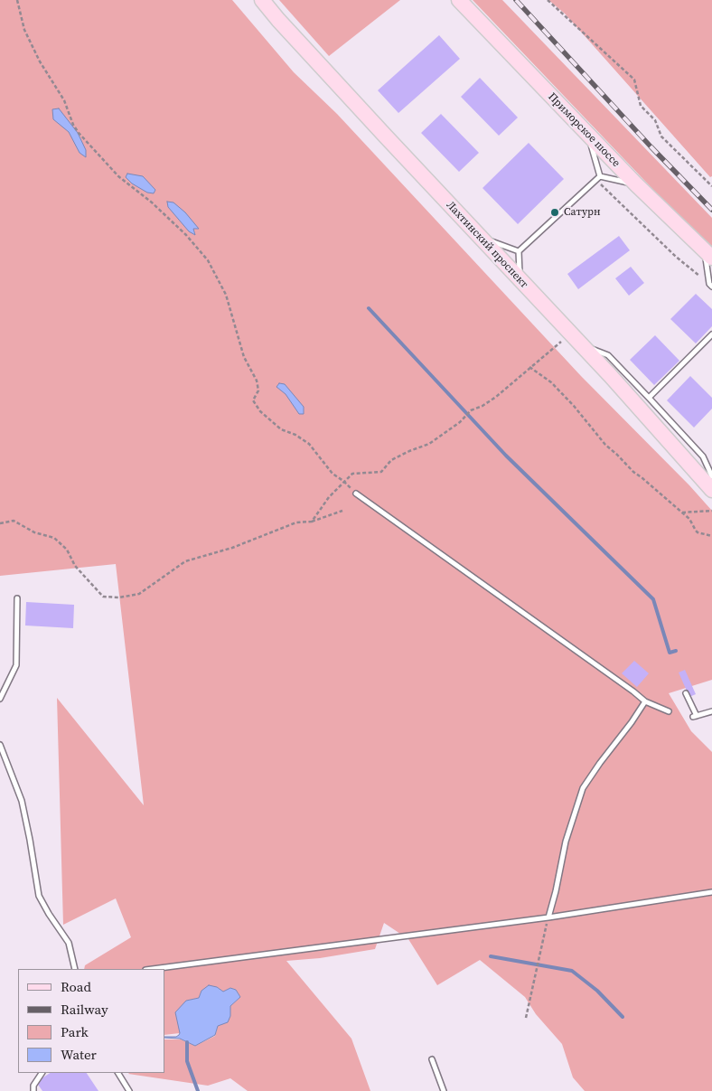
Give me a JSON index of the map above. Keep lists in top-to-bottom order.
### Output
{
  "streets": {
    "main road": ["Приморское шоссе", "Лахтинский проспект"]
  },
  "places": ["Сатурн"],
  "legend": [
    "Road",
    "Railway",
    "Park",
    "Water"
  ]
}
